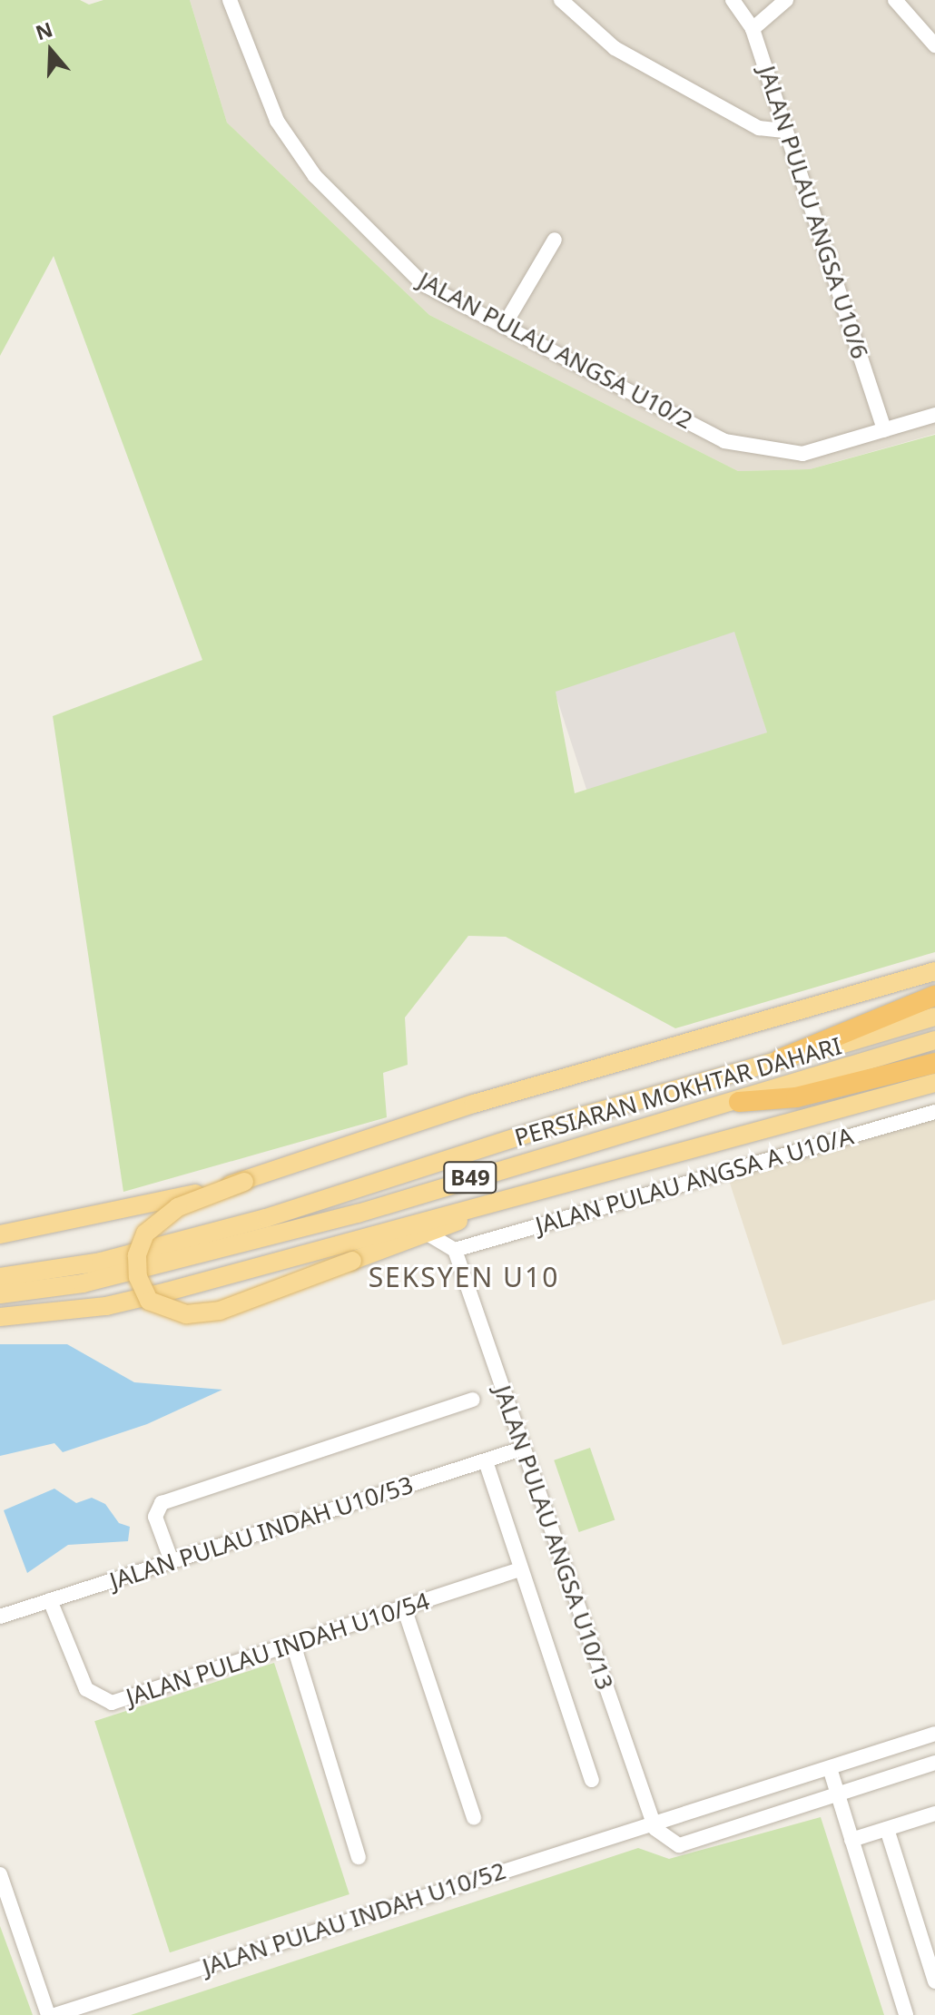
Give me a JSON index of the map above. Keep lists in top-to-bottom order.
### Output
{
  "streets": {
    "main road": ["PERSIARAN MOKHTAR DAHARI", "B49"],
    "street": [
      "JALAN PULAU ANGSA U10/6",
      "JALAN PULAU ANGSA U10/2",
      "JALAN PULAU ANGSA A U10/A",
      "JALAN PULAU INDAH U10/53",
      "JALAN PULAU ANGSA U10/13",
      "JALAN PULAU INDAH U10/54",
      "JALAN PULAU INDAH U10/52"
    ]
  },
  "crossings": [
    ["JALAN PULAU ANGSA U10/6", "JALAN PULAU ANGSA U10/2"],
    ["JALAN PULAU ANGSA A U10/A", "JALAN PULAU ANGSA U10/13"],
    ["JALAN PULAU INDAH U10/53", "JALAN PULAU ANGSA U10/13"],
    ["JALAN PULAU INDAH U10/53", "JALAN PULAU INDAH U10/54"],
    ["JALAN PULAU ANGSA U10/13", "JALAN PULAU INDAH U10/52"]
  ],
  "districts": ["SEKSYEN U10"],
  "north": "top"
}
